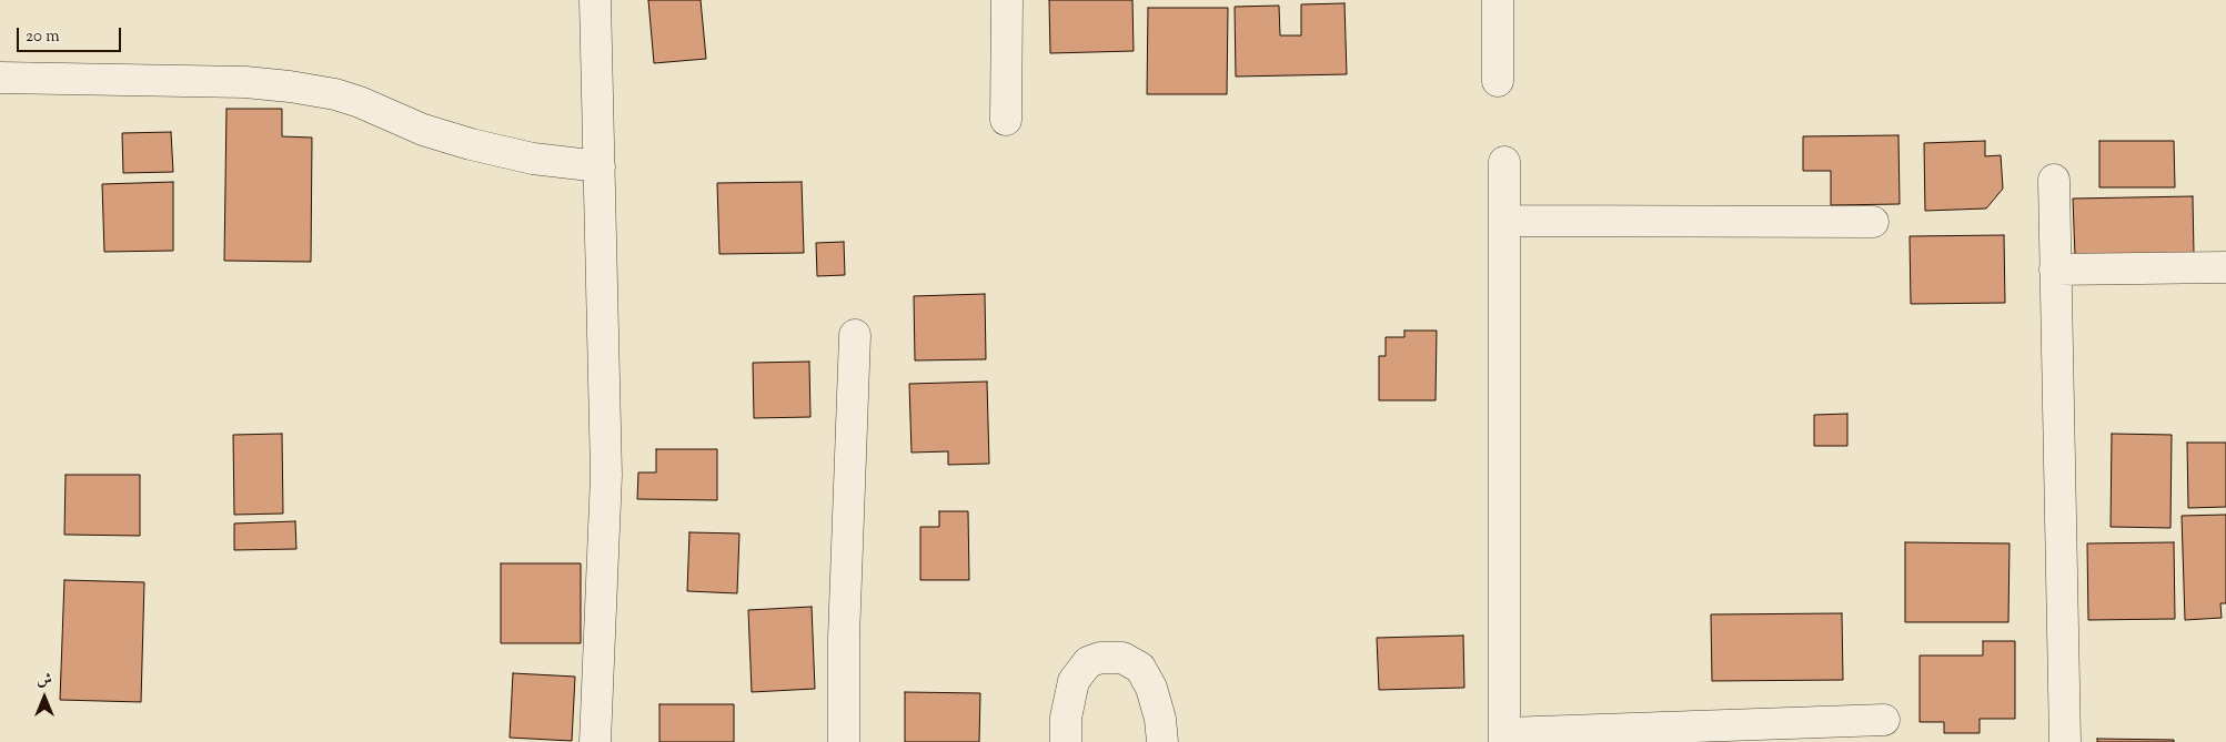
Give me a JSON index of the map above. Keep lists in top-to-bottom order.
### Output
{
  "scale_bar": "20 m",
  "north": "top"
}
